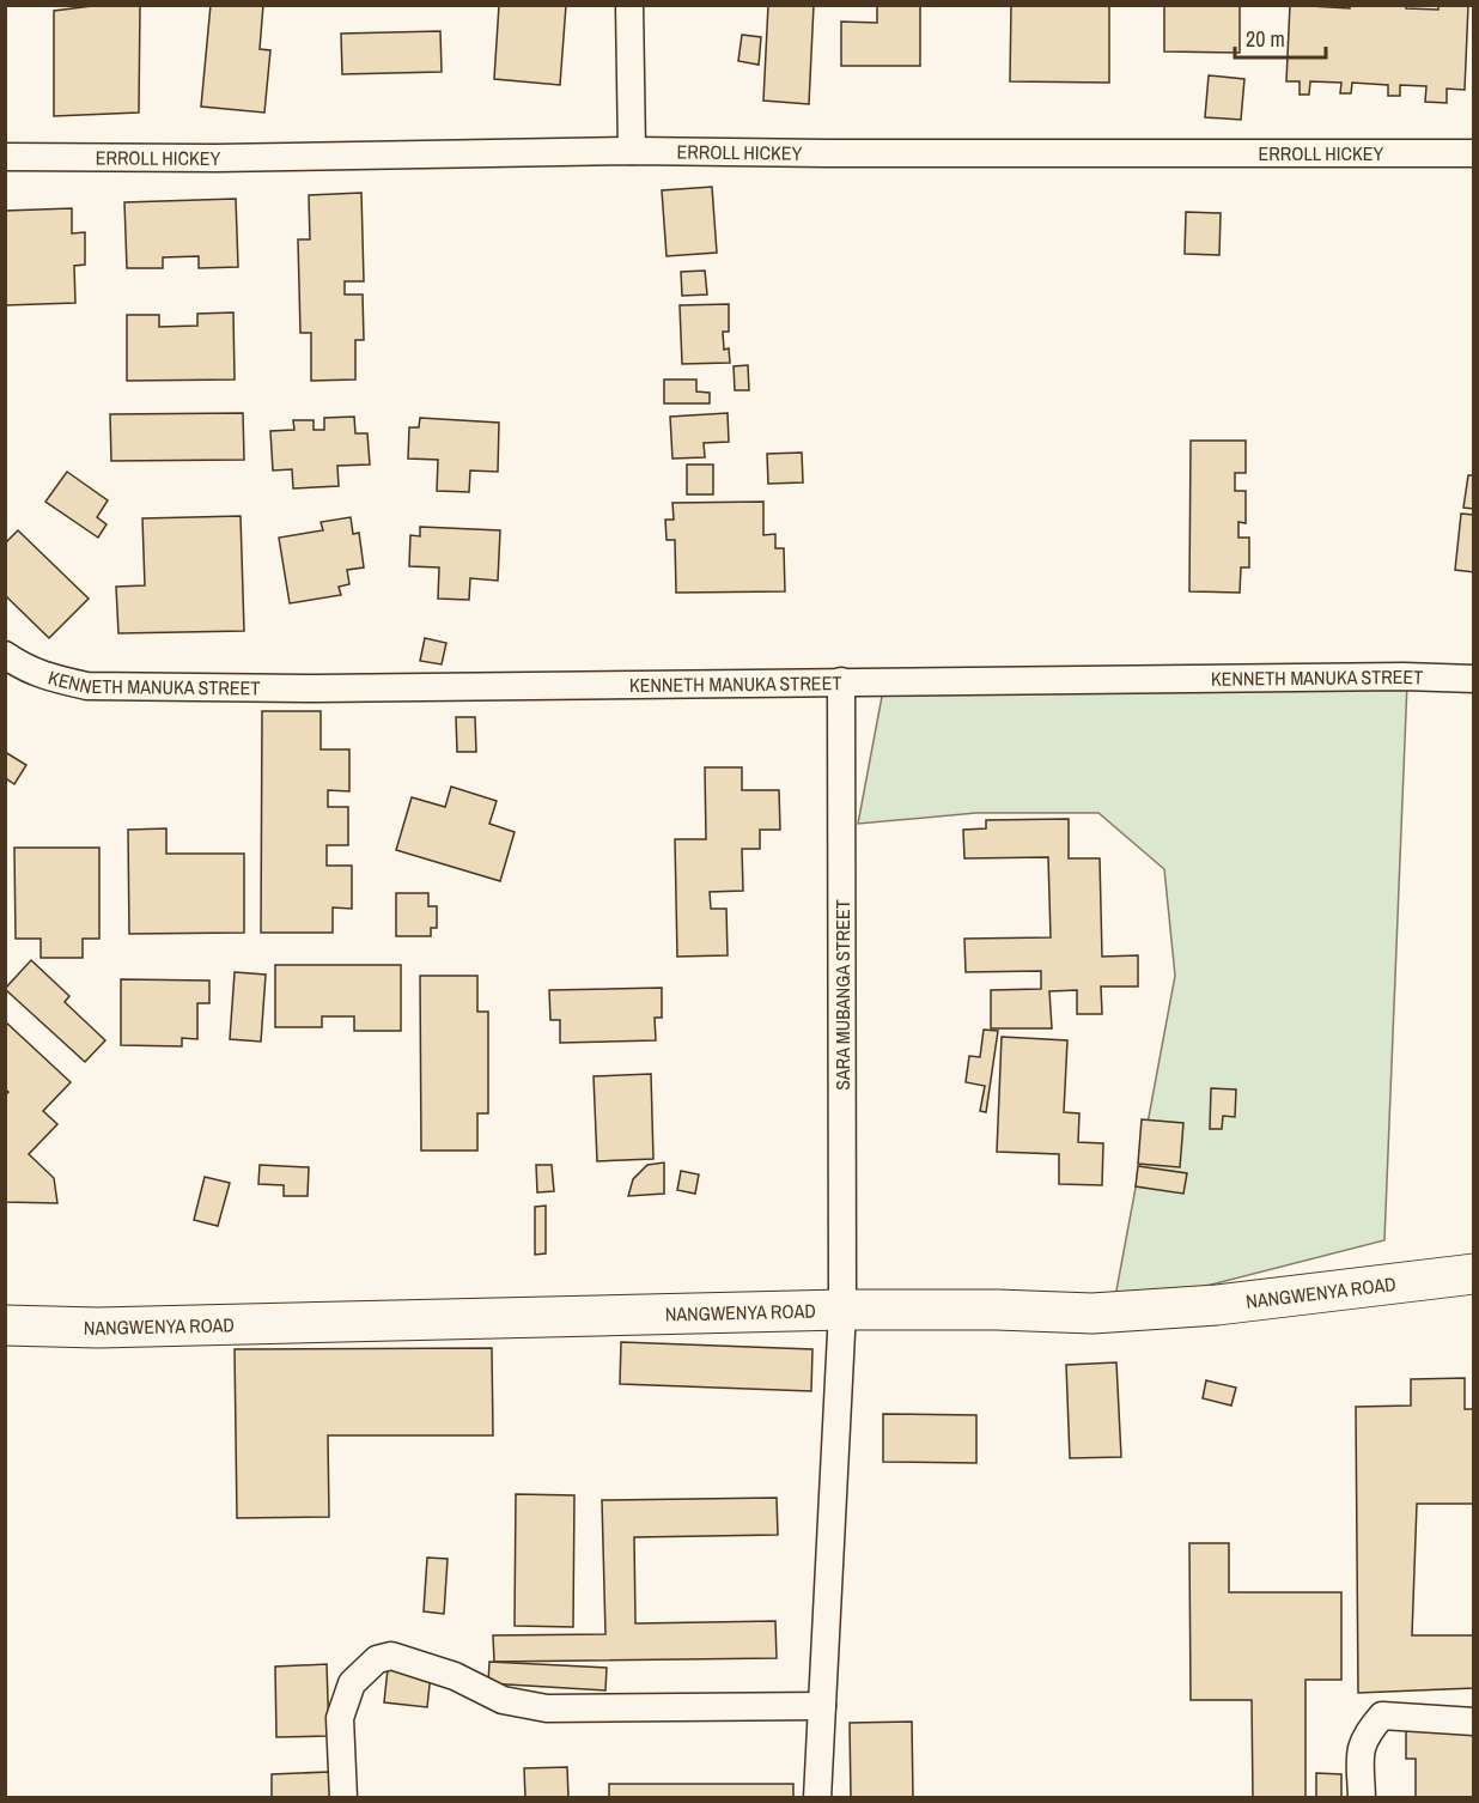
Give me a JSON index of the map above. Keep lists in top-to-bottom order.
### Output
{
  "streets": {
    "main road": ["NANGWENYA ROAD"],
    "street": ["ERROLL HICKEY", "KENNETH MANUKA STREET", "SARA MUBANGA STREET"]
  },
  "crossings": [
    ["KENNETH MANUKA STREET", "SARA MUBANGA STREET"],
    ["SARA MUBANGA STREET", "NANGWENYA ROAD"]
  ],
  "scale_bar": "20 m"
}
